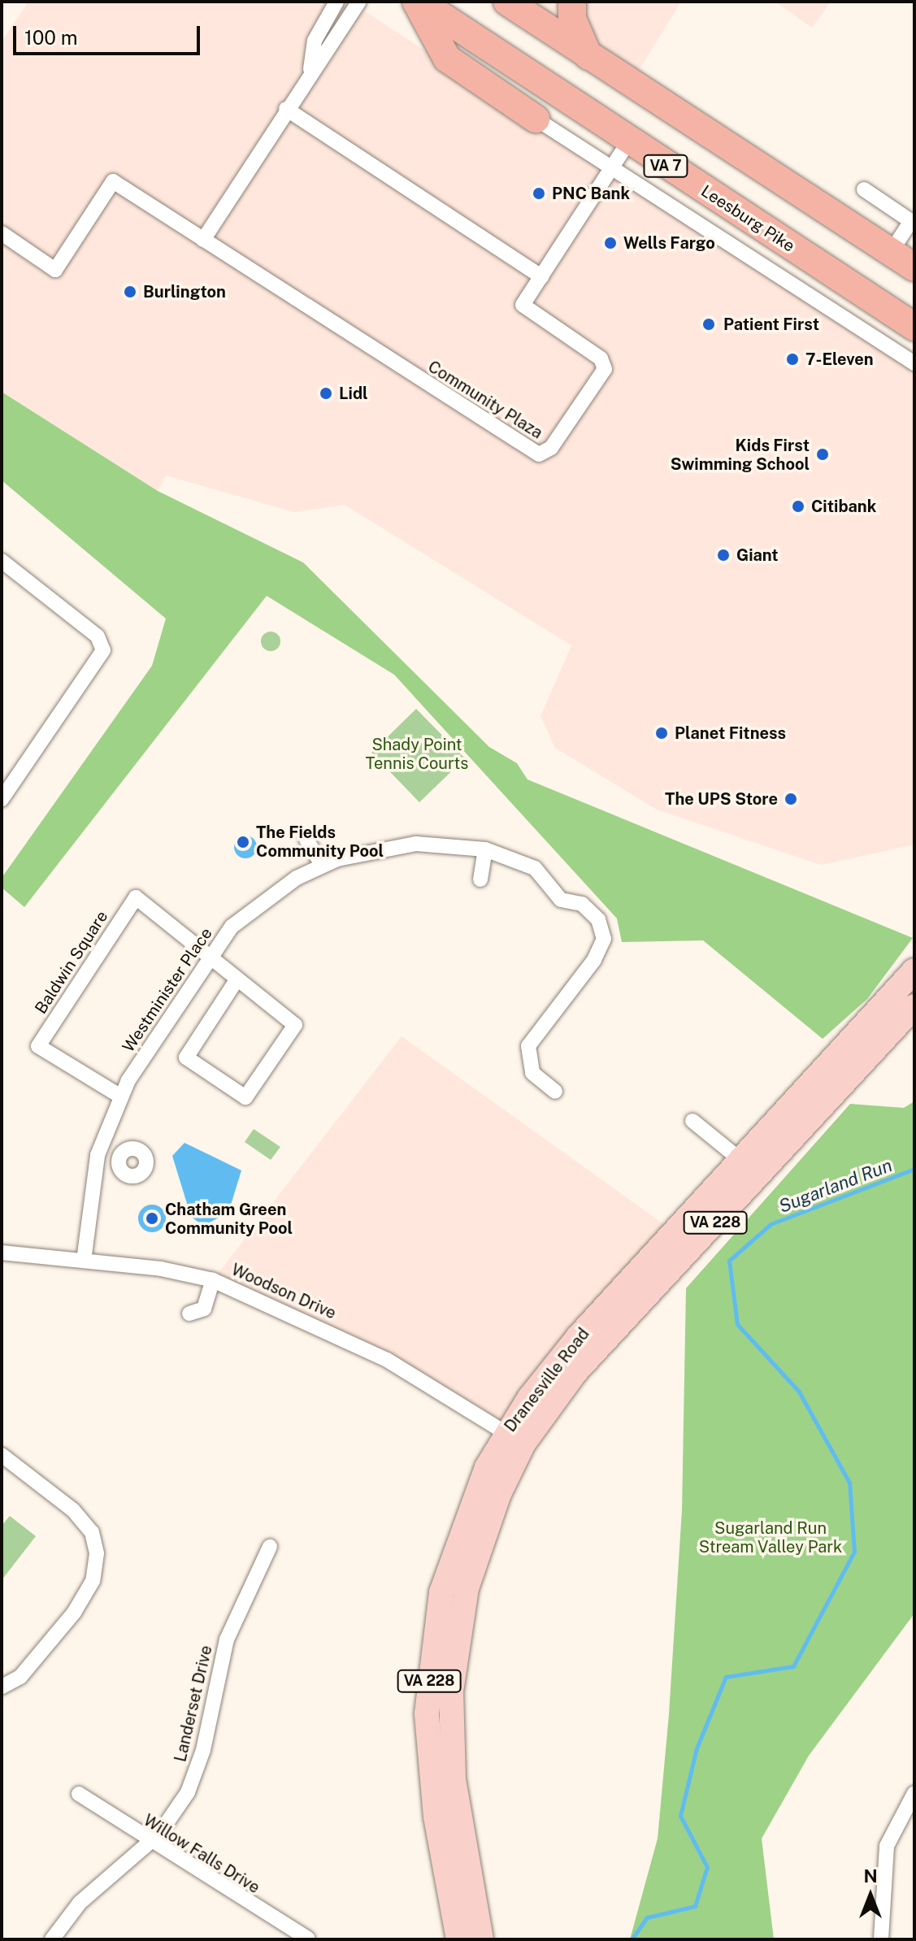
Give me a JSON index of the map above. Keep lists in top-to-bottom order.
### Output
{
  "streets": {
    "highway": ["VA 7", "Leesburg Pike"],
    "main road": ["VA 228", "Dranesville Road"],
    "street": [
      "Community Plaza",
      "Baldwin Square",
      "Westminister Place",
      "Woodson Drive",
      "Landerset Drive",
      "Willow Falls Drive"
    ]
  },
  "crossings": [
    ["Leesburg Pike", "Community Plaza"],
    ["Baldwin Square", "Westminister Place"],
    ["Westminister Place", "Woodson Drive"],
    ["Woodson Drive", "Dranesville Road"],
    ["Landerset Drive", "Willow Falls Drive"]
  ],
  "water": ["Sugarland Run"],
  "parks": ["Shady Point Tennis Courts", "Sugarland Run Stream Valley Park"],
  "places": [
    "PNC Bank",
    "Wells Fargo",
    "Burlington",
    "Patient First",
    "7-Eleven",
    "Lidl",
    "Kids First Swimming School",
    "Citibank",
    "Giant",
    "Planet Fitness",
    "The UPS Store",
    "The Fields Community Pool",
    "Chatham Green Community Pool"
  ],
  "scale_bar": "100 m",
  "north": "top"
}
